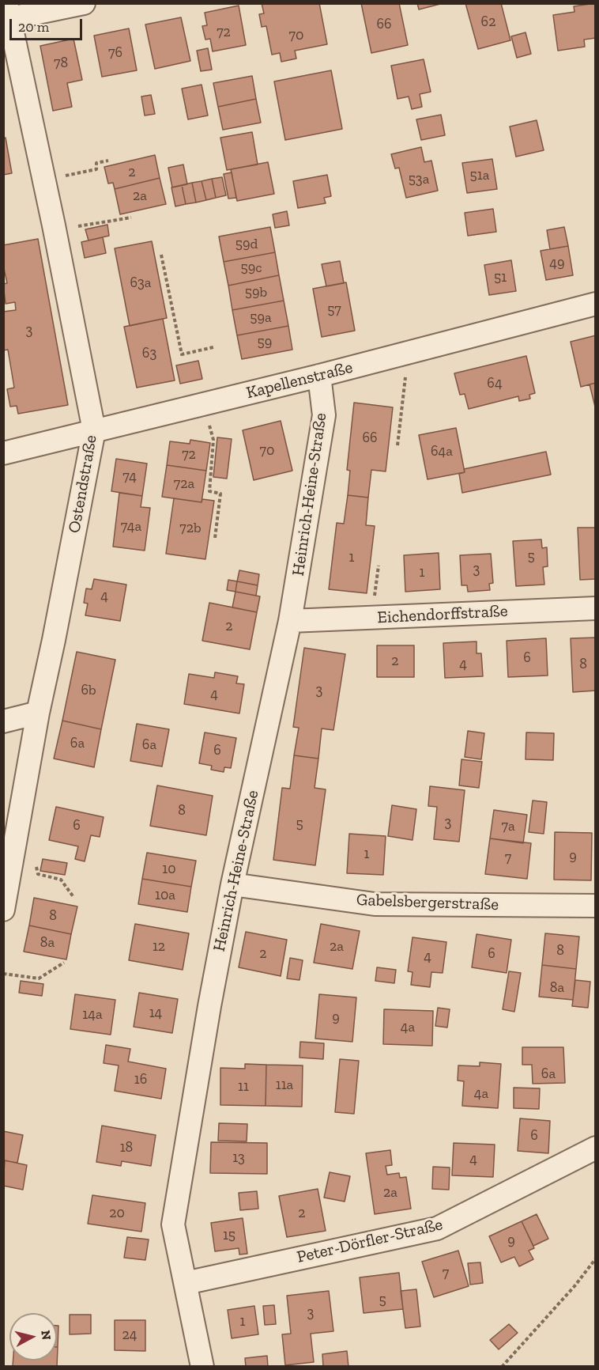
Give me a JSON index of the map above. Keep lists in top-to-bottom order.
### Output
{
  "streets": {
    "street": [
      "Kapellenstraße",
      "Ostendstraße",
      "Heinrich-Heine-Straße",
      "Eichendorffstraße",
      "Gabelsbergerstraße",
      "Peter-Dörfler-Straße"
    ]
  },
  "crossings": [
    ["Kapellenstraße", "Ostendstraße"],
    ["Kapellenstraße", "Heinrich-Heine-Straße"],
    ["Heinrich-Heine-Straße", "Eichendorffstraße"],
    ["Heinrich-Heine-Straße", "Gabelsbergerstraße"],
    ["Heinrich-Heine-Straße", "Peter-Dörfler-Straße"]
  ],
  "house_numbers": [
    "62",
    "66",
    "72",
    "70",
    "76",
    "78",
    "2",
    "51a",
    "53a",
    "2a",
    "59d",
    "49",
    "59c",
    "51",
    "63a",
    "59b",
    "57",
    "59a",
    "3",
    "59",
    "63",
    "64",
    "66",
    "70",
    "64a",
    "72",
    "74",
    "72a",
    "74a",
    "72b",
    "5",
    "1",
    "3",
    "1",
    "4",
    "2",
    "6",
    "2",
    "4",
    "8",
    "6b",
    "3",
    "4",
    "6a",
    "6a",
    "6",
    "8",
    "3",
    "5",
    "6",
    "7a",
    "1",
    "9",
    "7",
    "10",
    "10a",
    "8",
    "8a",
    "12",
    "2a",
    "8",
    "2",
    "6",
    "4",
    "8a",
    "14",
    "14a",
    "9",
    "4a",
    "6a",
    "16",
    "11a",
    "11",
    "4a",
    "6",
    "18",
    "13",
    "4",
    "2a",
    "20",
    "2",
    "15",
    "9",
    "7",
    "5",
    "3",
    "1",
    "24"
  ],
  "scale_bar": "20 m",
  "north": "right"
}
